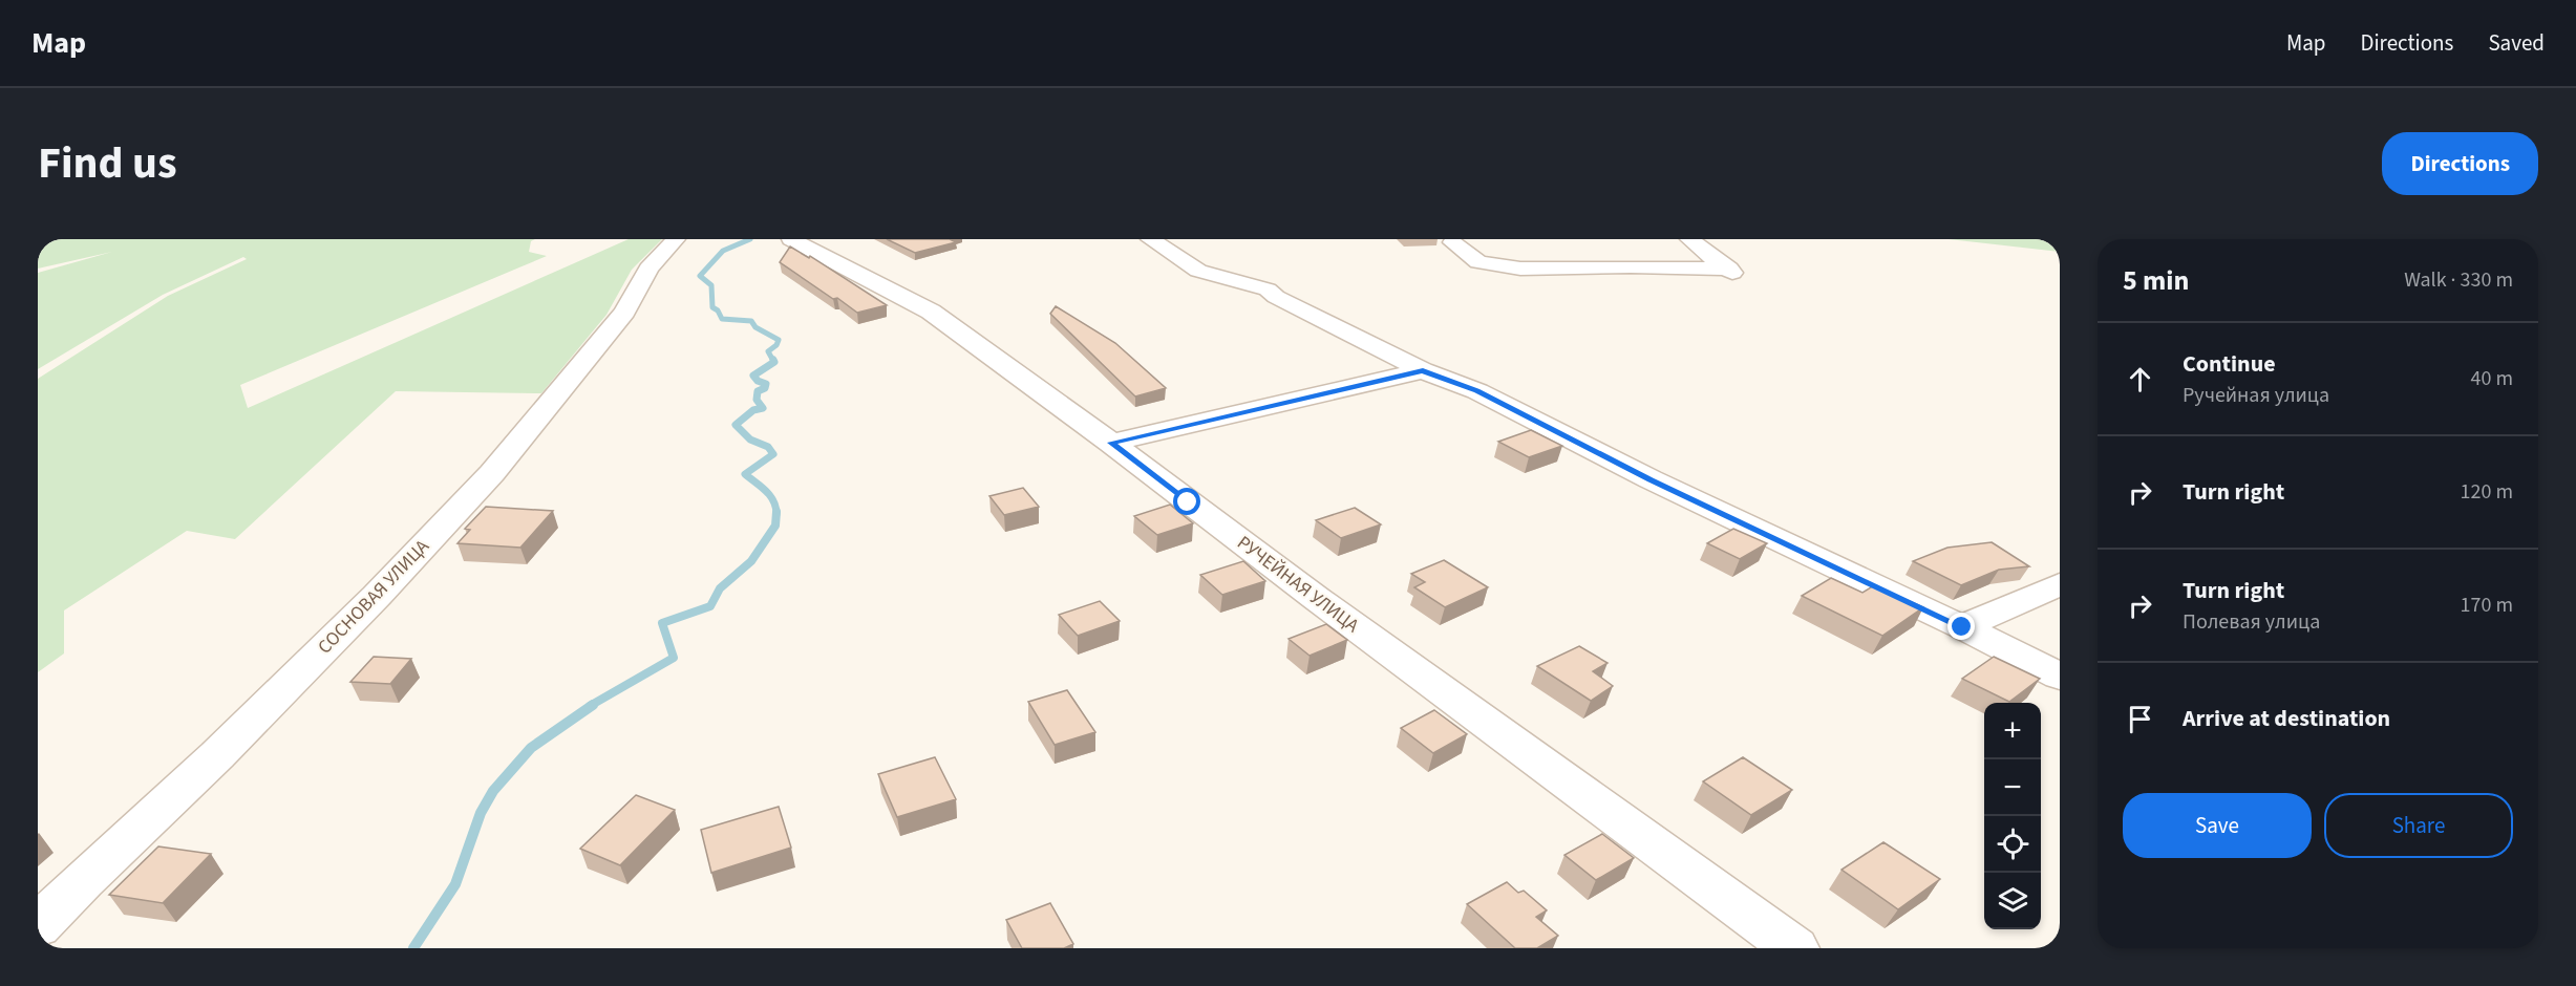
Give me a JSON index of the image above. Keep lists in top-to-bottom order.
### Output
{
  "streets": {
    "street": ["РУЧЕЙНАЯ УЛИЦА", "СОСНОВАЯ УЛИЦА"]
  },
  "page": {
    "header": "Map",
    "nav": ["Map", "Directions", "Saved"],
    "title": "Find us",
    "buttons": [
      "Directions",
      ["Save", "Share"]
    ],
    "heading": ["5 min", "Walk · 330 m"],
    "list": [
      ["Continue", "Ручейная улица", "40 m"],
      ["Turn right", "120 m"],
      ["Turn right", "Полевая улица", "170 m"],
      "Arrive at destination"
    ],
    "map_buttons": ["+", "−"]
  }
}
